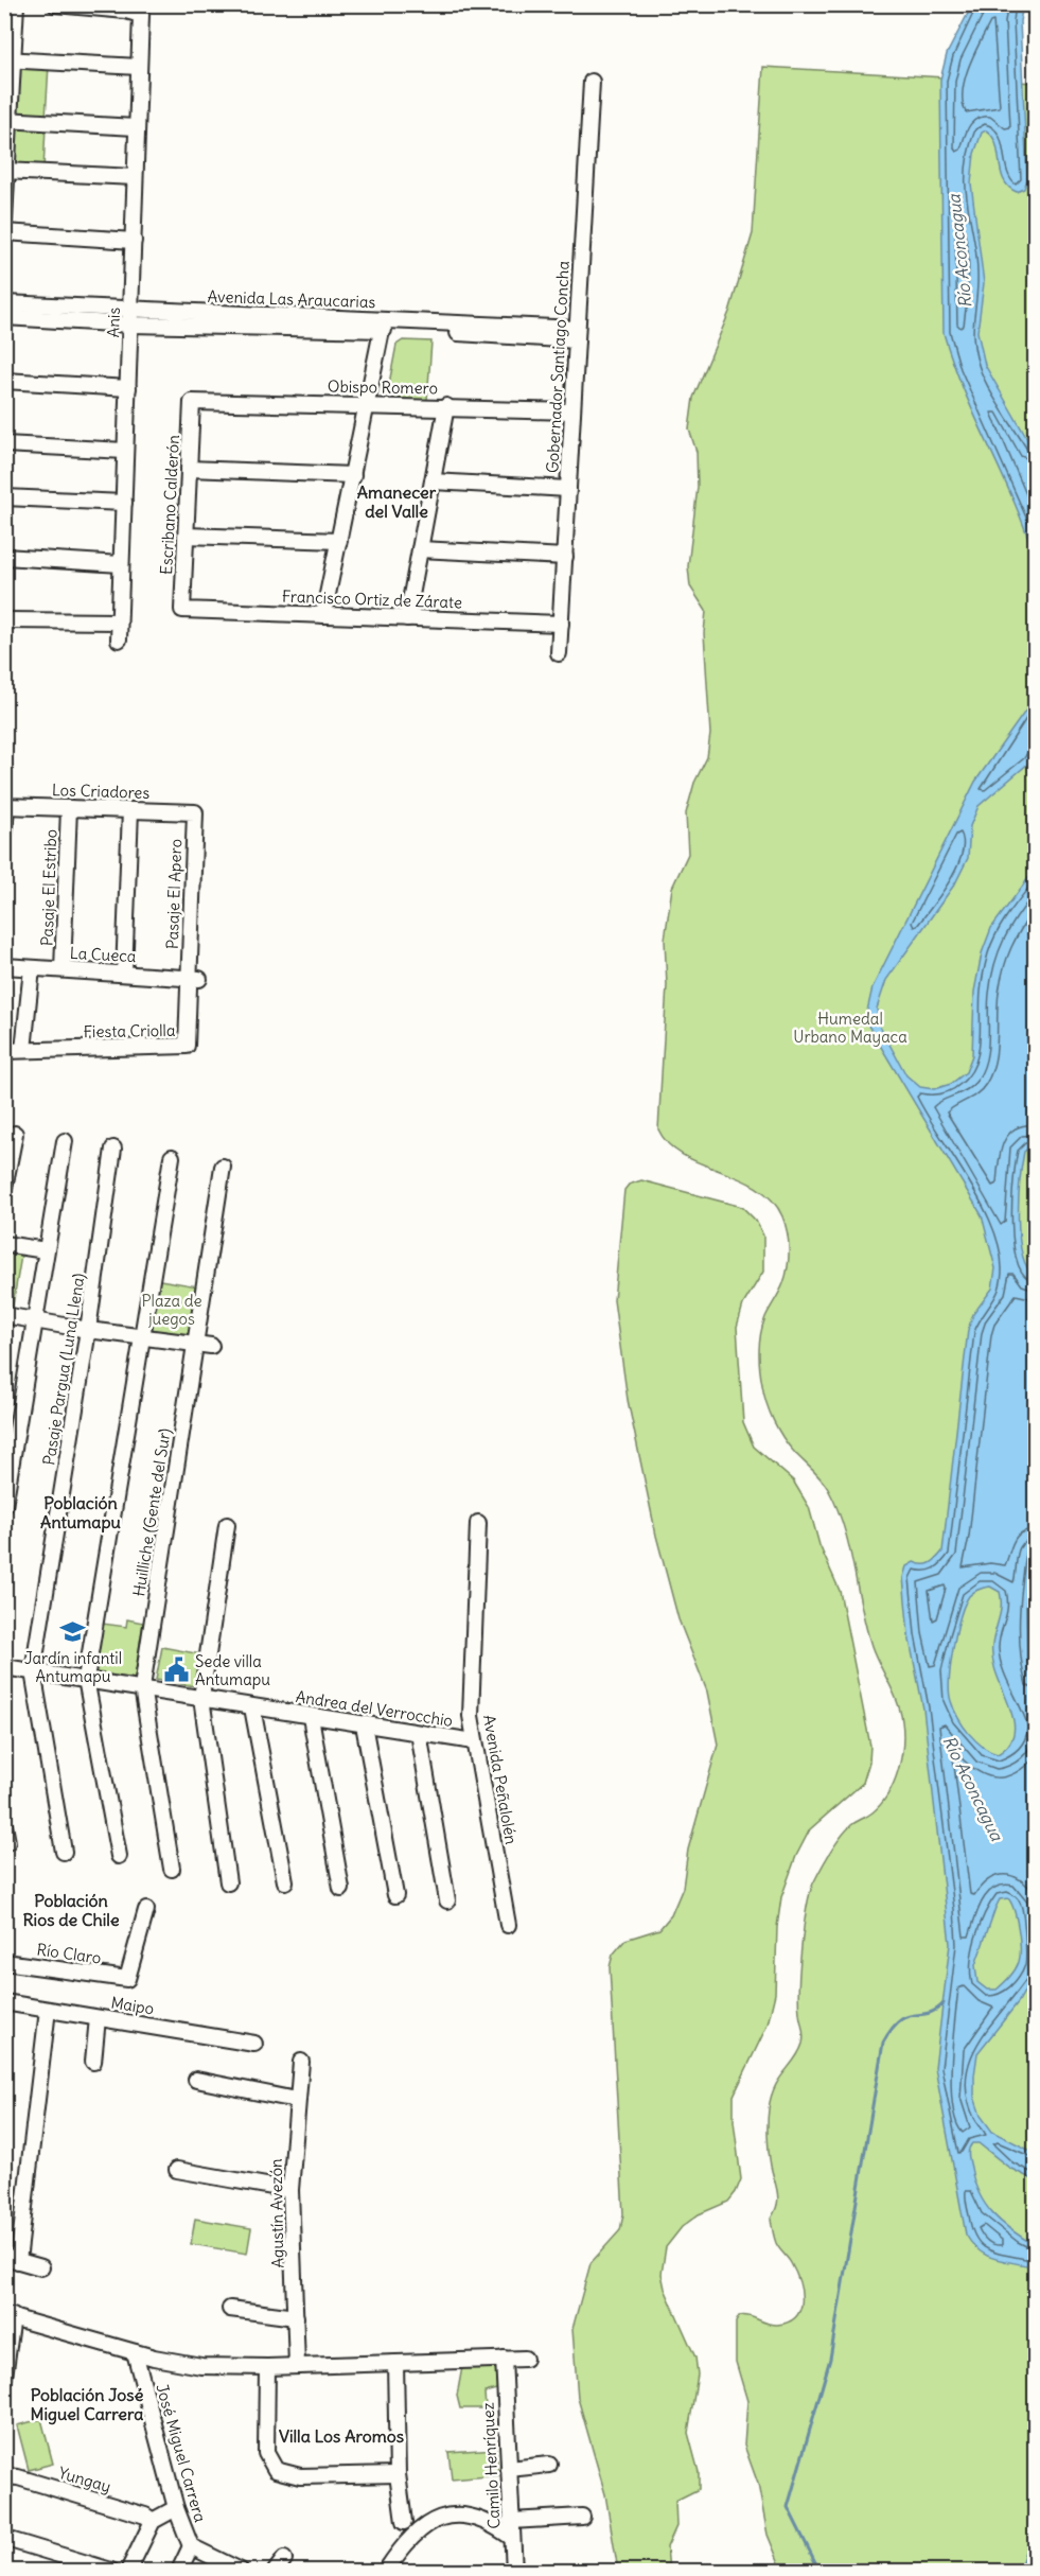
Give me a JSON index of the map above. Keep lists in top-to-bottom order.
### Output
{
  "streets": {
    "street": [
      "Avenida Las Araucarias",
      "Anis",
      "Gobernador Santiago Concha",
      "Obispo Romero",
      "Escribano Calderón",
      "Francisco Ortiz de Zárate",
      "Los Criadores",
      "Pasaje El Estribo",
      "Pasaje El Apero",
      "La Cueca",
      "Fiesta Criolla",
      "Pasaje Pargua (Luna Llena)",
      "Huilliche (Gente del Sur)",
      "Andrea del Verrocchio",
      "Avenida Peñalolén",
      "Río Claro",
      "Maipo",
      "Agustín Avezón",
      "José Miguel Carrera",
      "Camilo Henríquez",
      "Yungay"
    ]
  },
  "crossings": [
    ["Avenida Las Araucarias", "Anis"],
    ["Avenida Las Araucarias", "Gobernador Santiago Concha"],
    ["Gobernador Santiago Concha", "Obispo Romero"],
    ["Gobernador Santiago Concha", "Francisco Ortiz de Zárate"],
    ["Obispo Romero", "Escribano Calderón"],
    ["Escribano Calderón", "Francisco Ortiz de Zárate"],
    ["Los Criadores", "Pasaje El Estribo"],
    ["Los Criadores", "Pasaje El Apero"],
    ["Pasaje El Estribo", "La Cueca"],
    ["Pasaje El Estribo", "Fiesta Criolla"],
    ["Pasaje El Apero", "La Cueca"],
    ["Pasaje El Apero", "Fiesta Criolla"],
    ["La Cueca", "Fiesta Criolla"],
    ["Pasaje Pargua (Luna Llena)", "Andrea del Verrocchio"],
    ["Huilliche (Gente del Sur)", "Andrea del Verrocchio"],
    ["Andrea del Verrocchio", "Avenida Peñalolén"]
  ],
  "districts": [
    "Amanecer del Valle",
    "Población Antumapu",
    "Población Rios de Chile",
    "Población José Miguel Carrera",
    "Villa Los Aromos"
  ],
  "water": ["Río Aconcagua"],
  "parks": ["Humedal Urbano Mayaca", "Plaza de juegos"],
  "places": {
    "school or university": ["Jardín infantil Antumapu"],
    "public building": ["Sede villa Antumapu"]
  }
}
